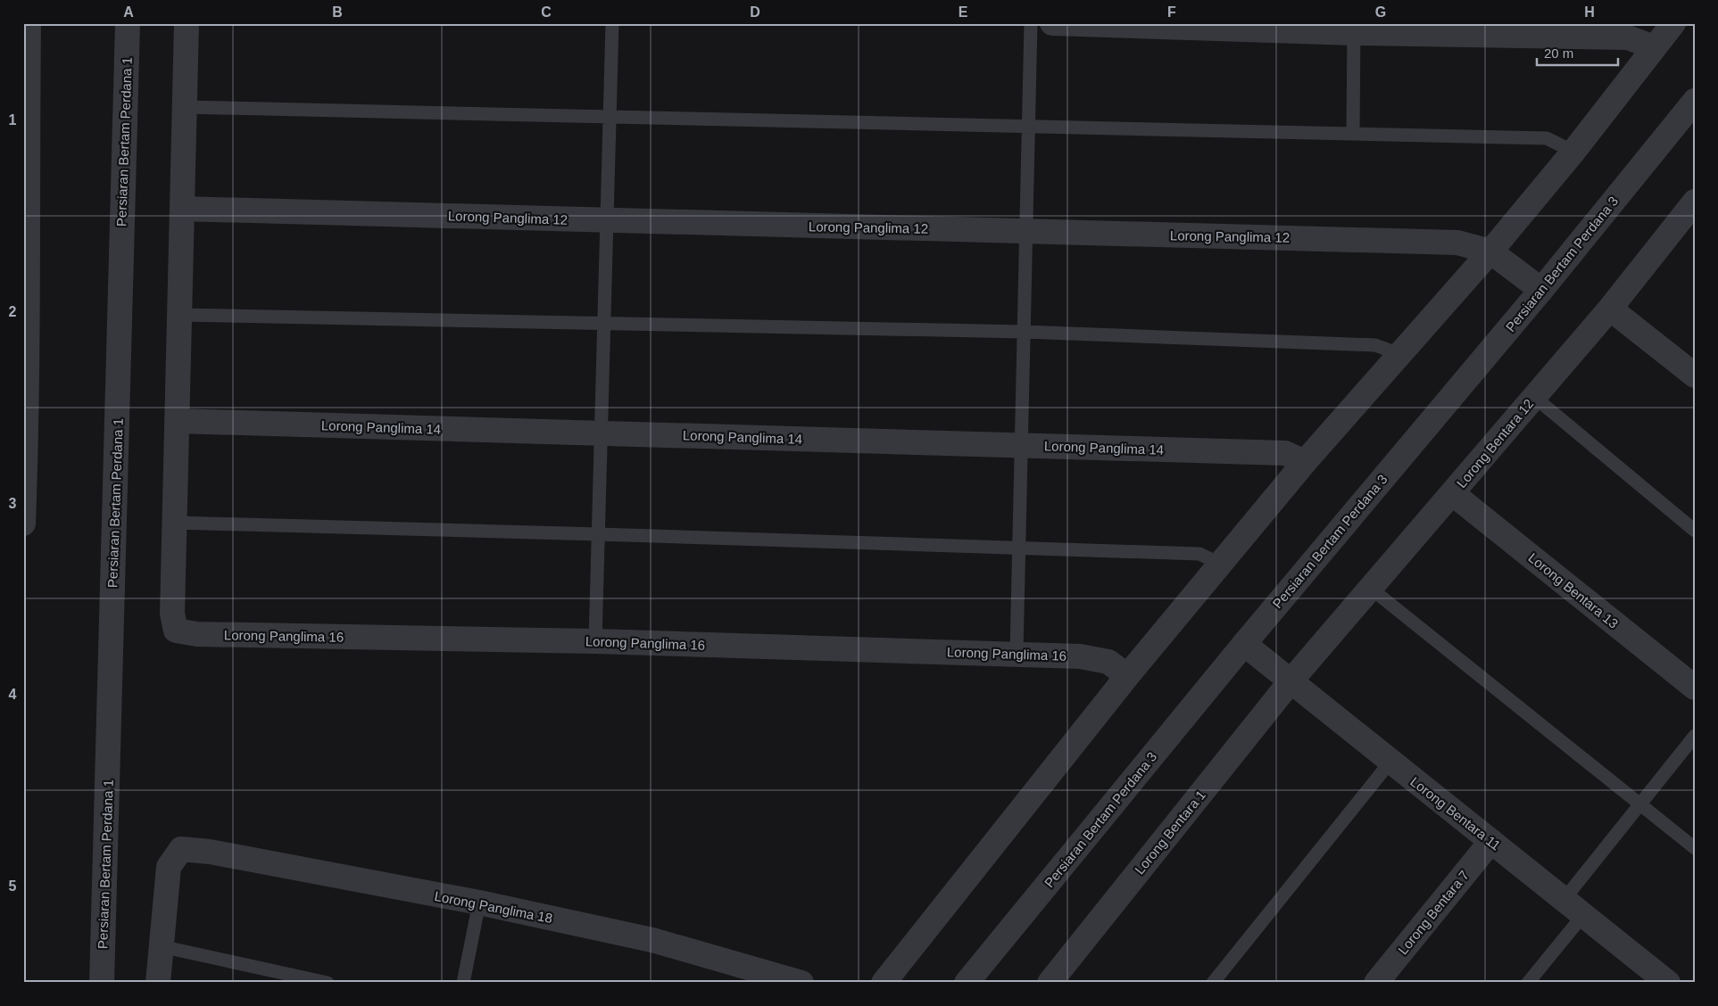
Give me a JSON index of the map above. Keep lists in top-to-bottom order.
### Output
{
  "streets": {
    "street": [
      "Persiaran Bertam Perdana 1",
      "Lorong Panglima 12",
      "Persiaran Bertam Perdana 3",
      "Lorong Panglima 14",
      "Lorong Bentara 12",
      "Lorong Bentara 13",
      "Lorong Panglima 16",
      "Lorong Bentara 11",
      "Lorong Bentara 1",
      "Lorong Panglima 18",
      "Lorong Bentara 7"
    ]
  },
  "crossings": [
    ["Lorong Panglima 12", "Persiaran Bertam Perdana 3"],
    ["Persiaran Bertam Perdana 3", "Lorong Bentara 11"],
    ["Lorong Bentara 12", "Lorong Bentara 13"],
    ["Lorong Bentara 12", "Lorong Bentara 11"],
    ["Lorong Bentara 12", "Lorong Bentara 1"],
    ["Lorong Bentara 11", "Lorong Bentara 1"],
    ["Lorong Bentara 11", "Lorong Bentara 7"]
  ],
  "scale_bar": "20 m",
  "grid": {
    "columns": [
      "A",
      "B",
      "C",
      "D",
      "E",
      "F",
      "G",
      "H"
    ],
    "rows": [
      "1",
      "2",
      "3",
      "4",
      "5"
    ]
  }
}
